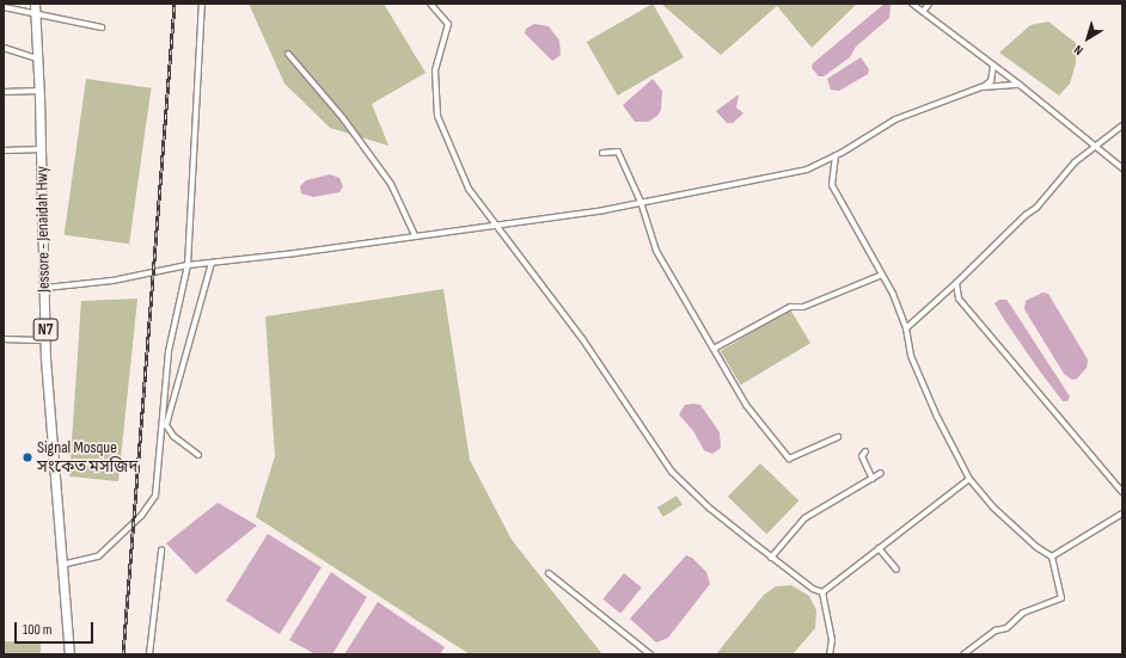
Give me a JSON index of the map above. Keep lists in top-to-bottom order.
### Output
{
  "streets": {
    "highway": ["Jessore - Jenaidah Hwy", "N7"]
  },
  "places": ["Signal Mosque সংকেত মসজিদ"],
  "scale_bar": "100 m",
  "north": "bottom left"
}
